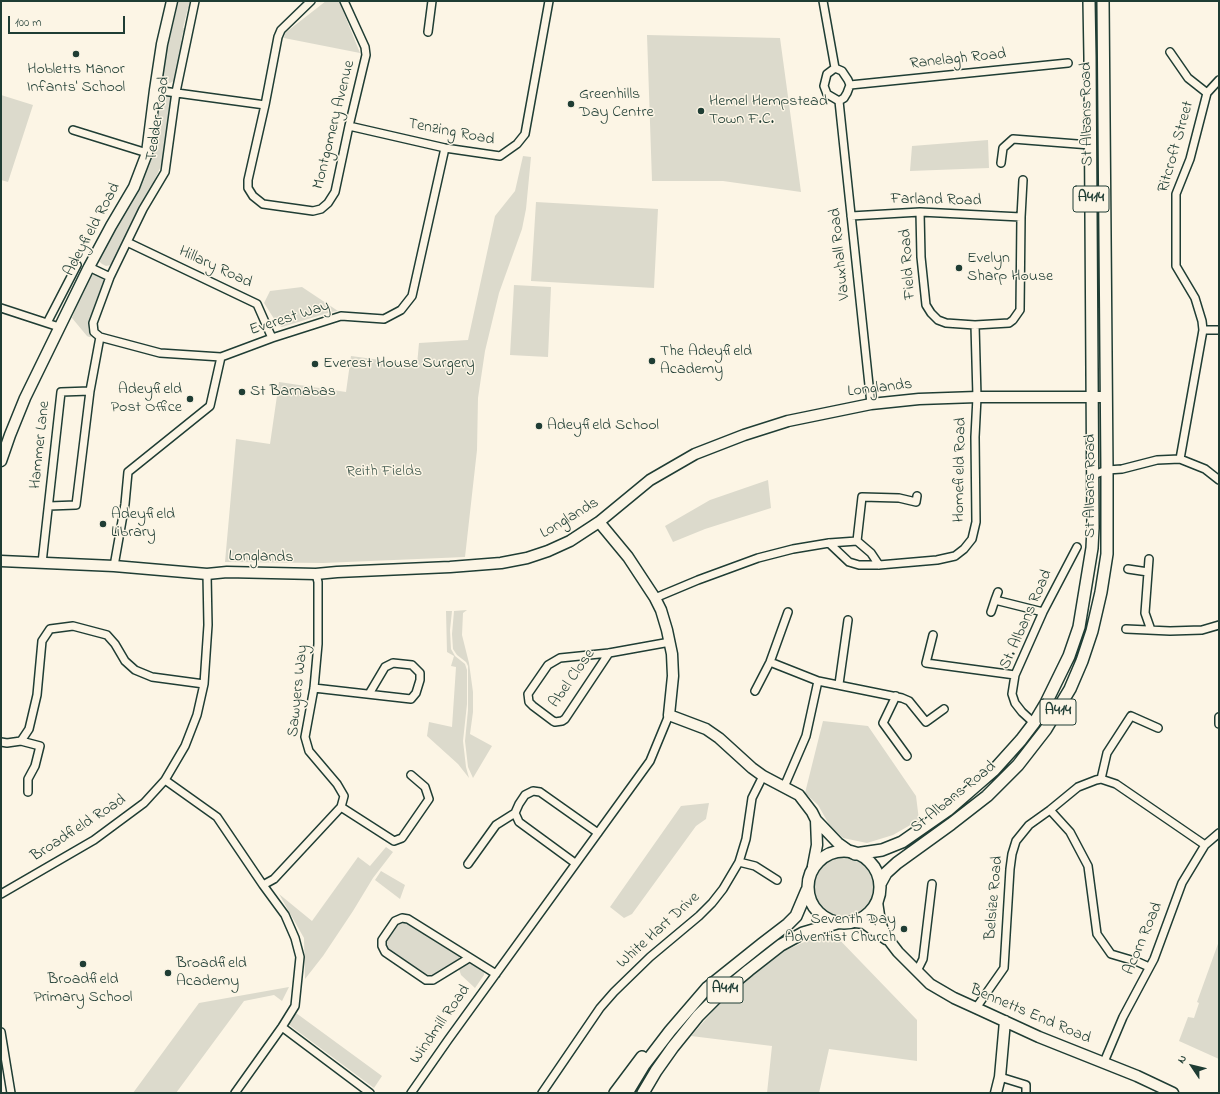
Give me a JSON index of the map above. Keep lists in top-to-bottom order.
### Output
{
  "streets": {
    "main road": ["St Albans Road", "A414"],
    "street": [
      "Ranelagh Road",
      "Tedder Road",
      "Montgomery Avenue",
      "Tenzing Road",
      "Ritcroft Street",
      "Farland Road",
      "Adeyfield Road",
      "Vauxhall Road",
      "Field Road",
      "Hillary Road",
      "Everest Way",
      "Longlands",
      "Hammer Lane",
      "Homefield Road",
      "St. Albans Road",
      "Abel Close",
      "Sawyers Way",
      "Broadfield Road",
      "Belsize Road",
      "White Hart Drive",
      "Acorn Road",
      "Bennetts End Road",
      "Windmill Road"
    ]
  },
  "crossings": [
    ["Ranelagh Road", "Vauxhall Road"],
    ["St Albans Road", "A414"],
    ["St Albans Road", "Longlands"],
    ["St Albans Road", "St. Albans Road"],
    ["St Albans Road", "Bennetts End Road"],
    ["Tedder Road", "Hillary Road"],
    ["Tedder Road", "Everest Way"],
    ["Montgomery Avenue", "Tenzing Road"],
    ["Tenzing Road", "Everest Way"],
    ["A414", "Bennetts End Road"],
    ["Farland Road", "Vauxhall Road"],
    ["Farland Road", "Field Road"],
    ["Vauxhall Road", "Longlands"],
    ["Hillary Road", "Everest Way"],
    ["Everest Way", "Hammer Lane"],
    ["Longlands", "Hammer Lane"],
    ["Longlands", "Homefield Road"],
    ["Longlands", "Sawyers Way"],
    ["Longlands", "Broadfield Road"],
    ["Longlands", "Windmill Road"],
    ["Abel Close", "Windmill Road"],
    ["Belsize Road", "Bennetts End Road"],
    ["Acorn Road", "Bennetts End Road"]
  ],
  "parks": ["Reith Fields"],
  "places": [
    "Hobletts Manor Infants' School",
    "Greenhills Day Centre",
    "Hemel Hempstead Town F.C.",
    "Evelyn Sharp House",
    "The Adeyfield Academy",
    "Everest House Surgery",
    "St Barnabas",
    "Adeyfield Post Office",
    "Adeyfield School",
    "Adeyfield Library",
    "Seventh Day Adventist Church",
    "Broadfield Primary School",
    "Broadfield Academy"
  ],
  "scale_bar": "100 m",
  "north": "top left"
}
